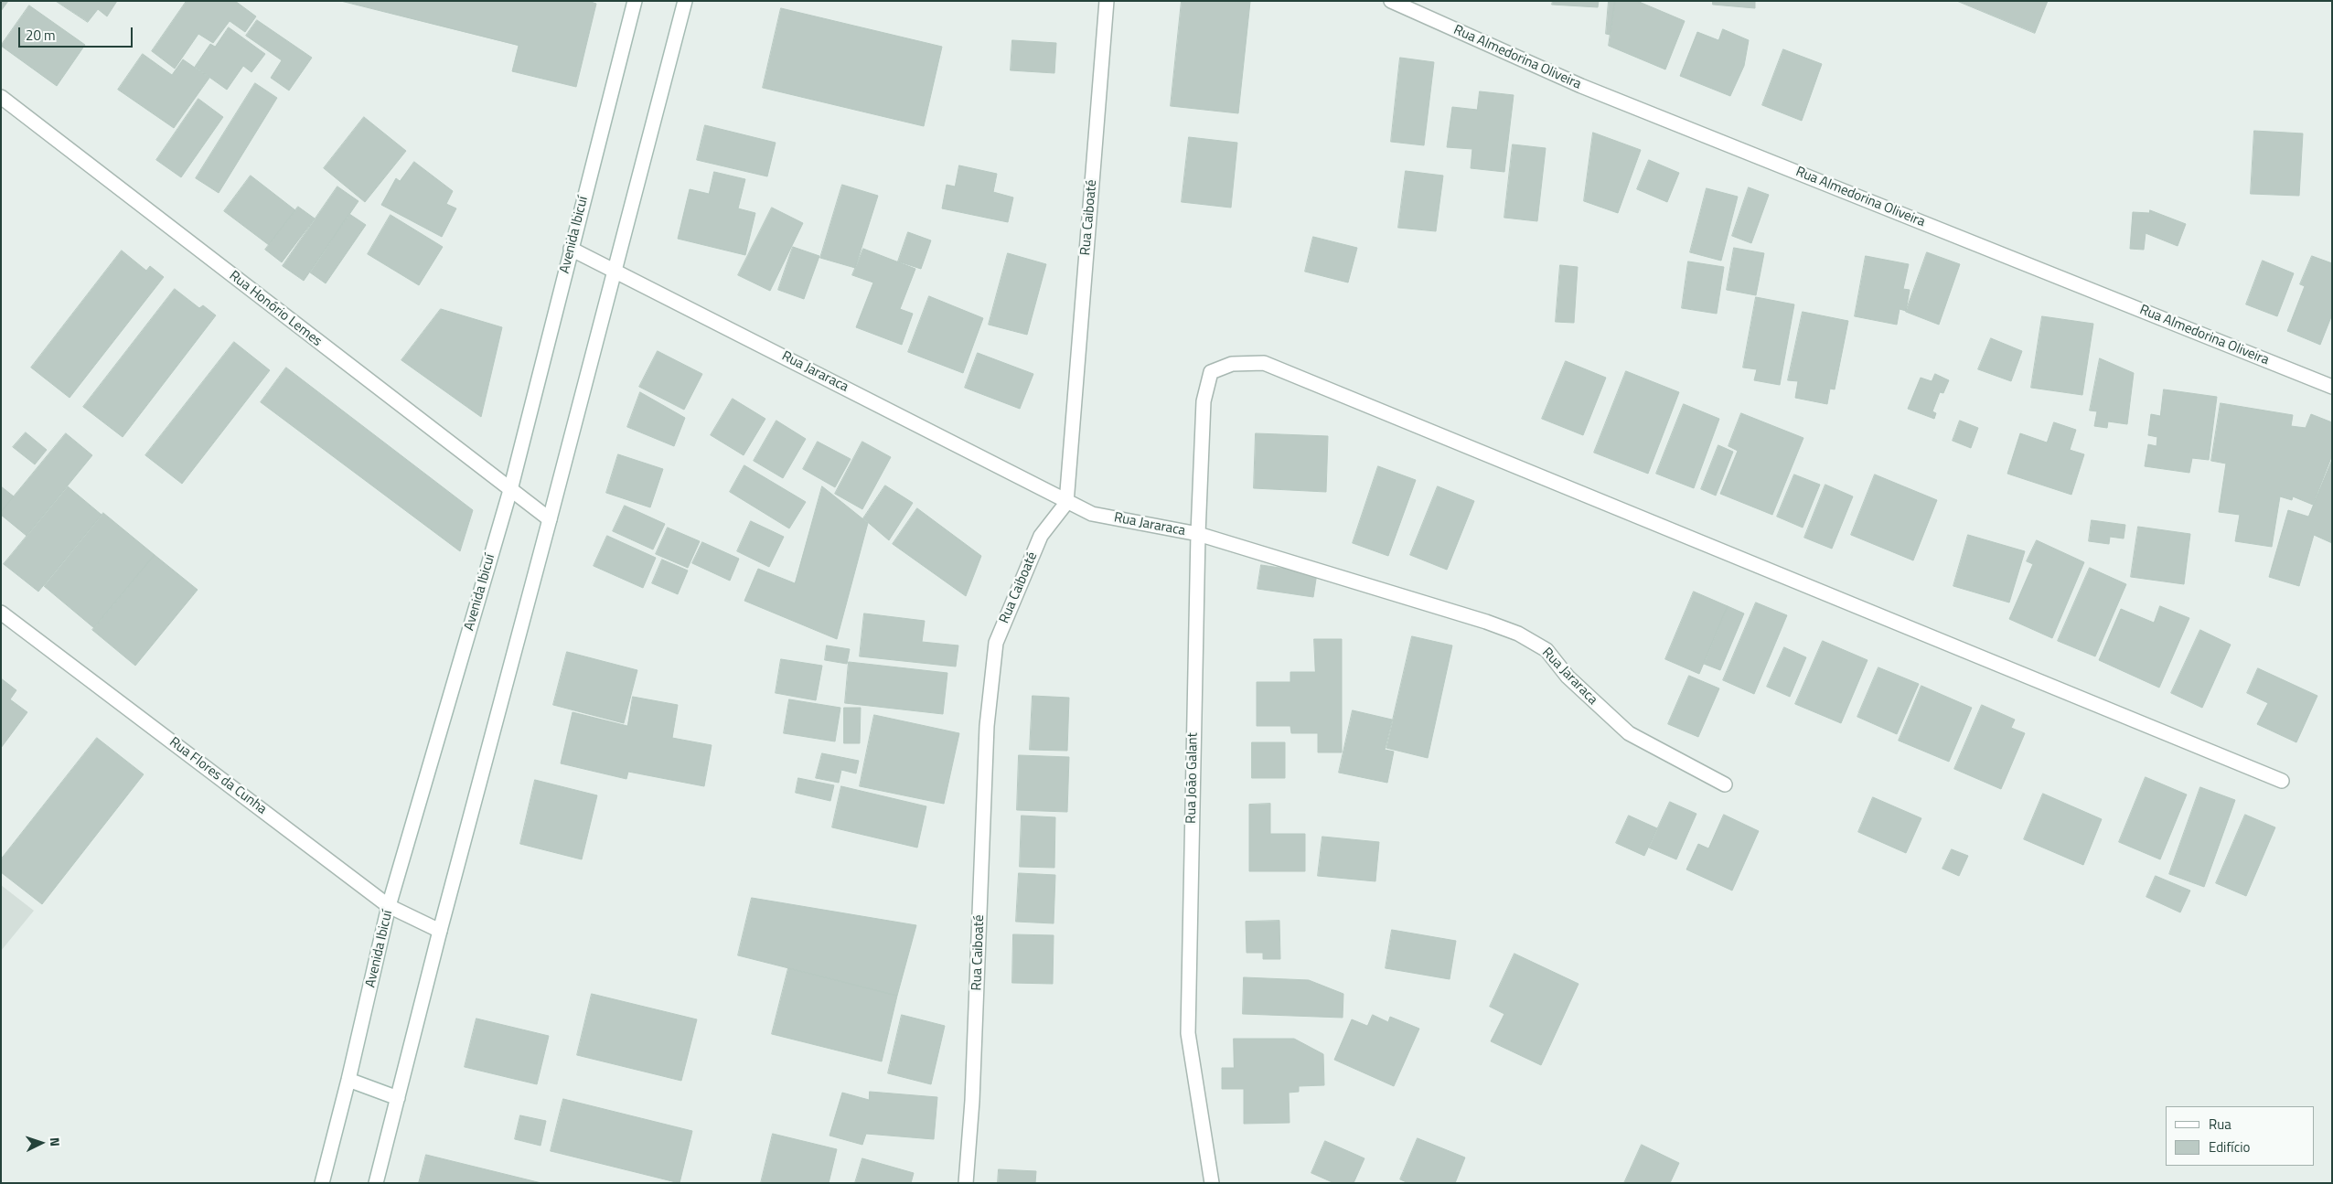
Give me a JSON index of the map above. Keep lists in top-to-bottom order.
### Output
{
  "streets": {
    "street": [
      "Rua Almedorina Oliveira",
      "Rua Caiboaté",
      "Avenida Ibicuí",
      "Rua Honório Lemes",
      "Rua Jararaca",
      "Rua Flores da Cunha",
      "Rua João Galant"
    ]
  },
  "crossings": [
    ["Rua Caiboaté", "Rua Jararaca"],
    ["Avenida Ibicuí", "Rua Honório Lemes"],
    ["Avenida Ibicuí", "Rua Jararaca"],
    ["Avenida Ibicuí", "Rua Flores da Cunha"],
    ["Rua Jararaca", "Rua João Galant"]
  ],
  "legend": ["Rua", "Edifício"],
  "scale_bar": "20 m",
  "north": "right"
}
